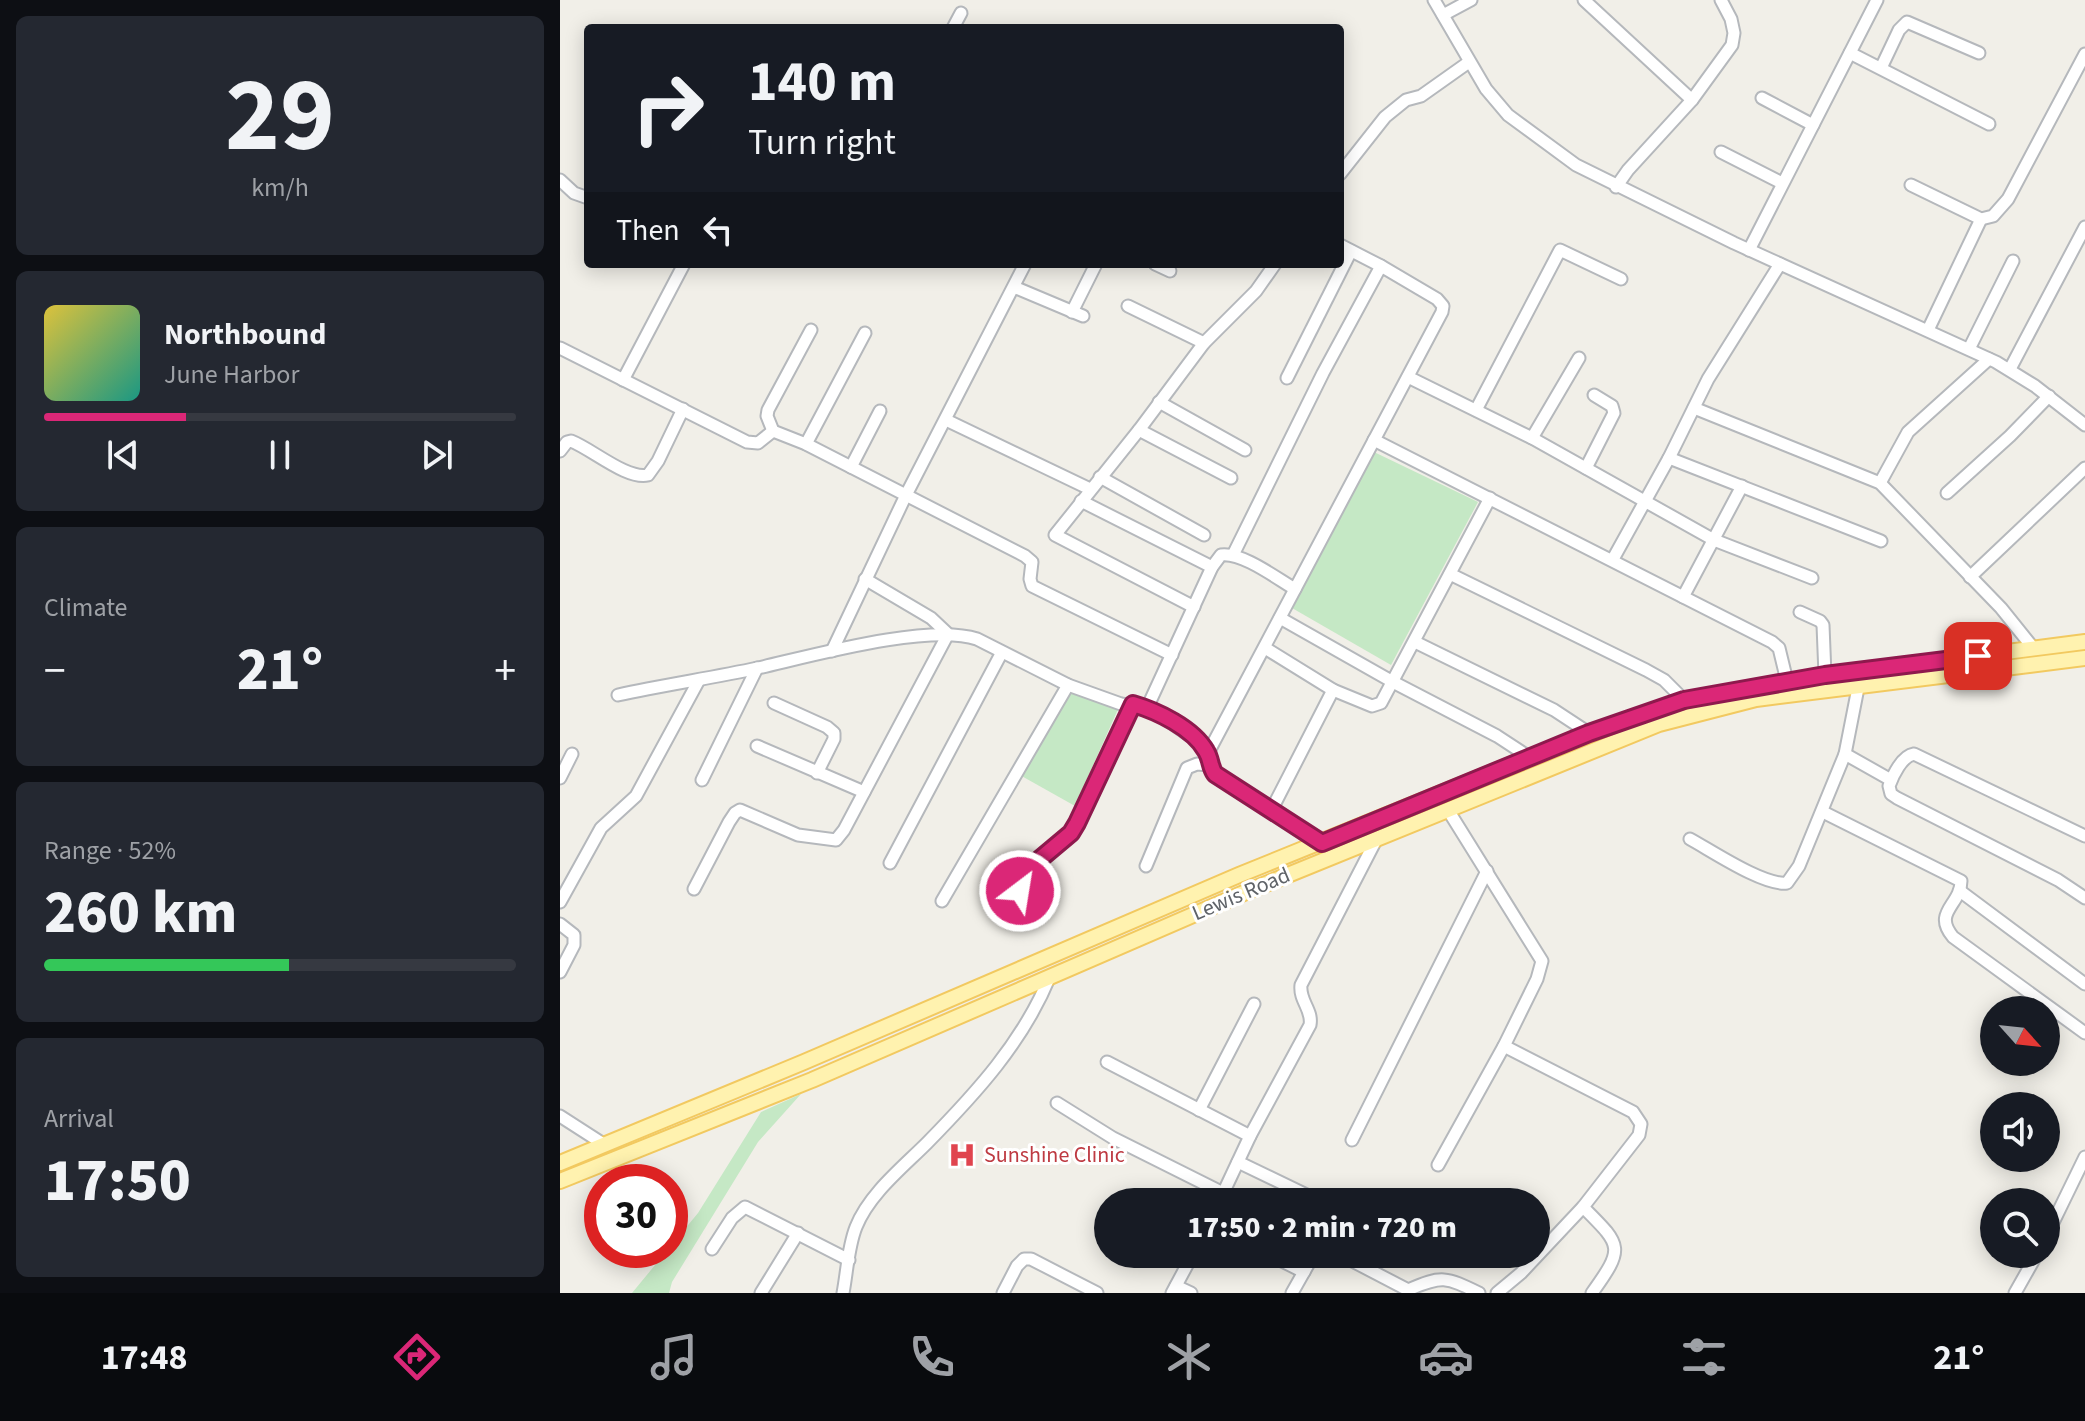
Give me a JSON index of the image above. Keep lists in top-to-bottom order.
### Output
{
  "streets": {
    "main road": ["Lewis Road"]
  },
  "places": {
    "hospital": ["Sunshine Clinic"]
  },
  "north": "bottom right",
  "page": {
    "tile": [
      ["29", "km/h"],
      "Climate",
      ["Range · 52%", "260 km"],
      ["Arrival", "17:50"]
    ],
    "turn": ["140 m", "Turn right"],
    "then": "Then",
    "song": ["Northbound", "June Harbor"],
    "heat": ["−", "21°", "+"],
    "limit": "30",
    "trip": "17:50 · 2 min · 720 m",
    "tabs": ["17:48", "21°"]
  }
}
